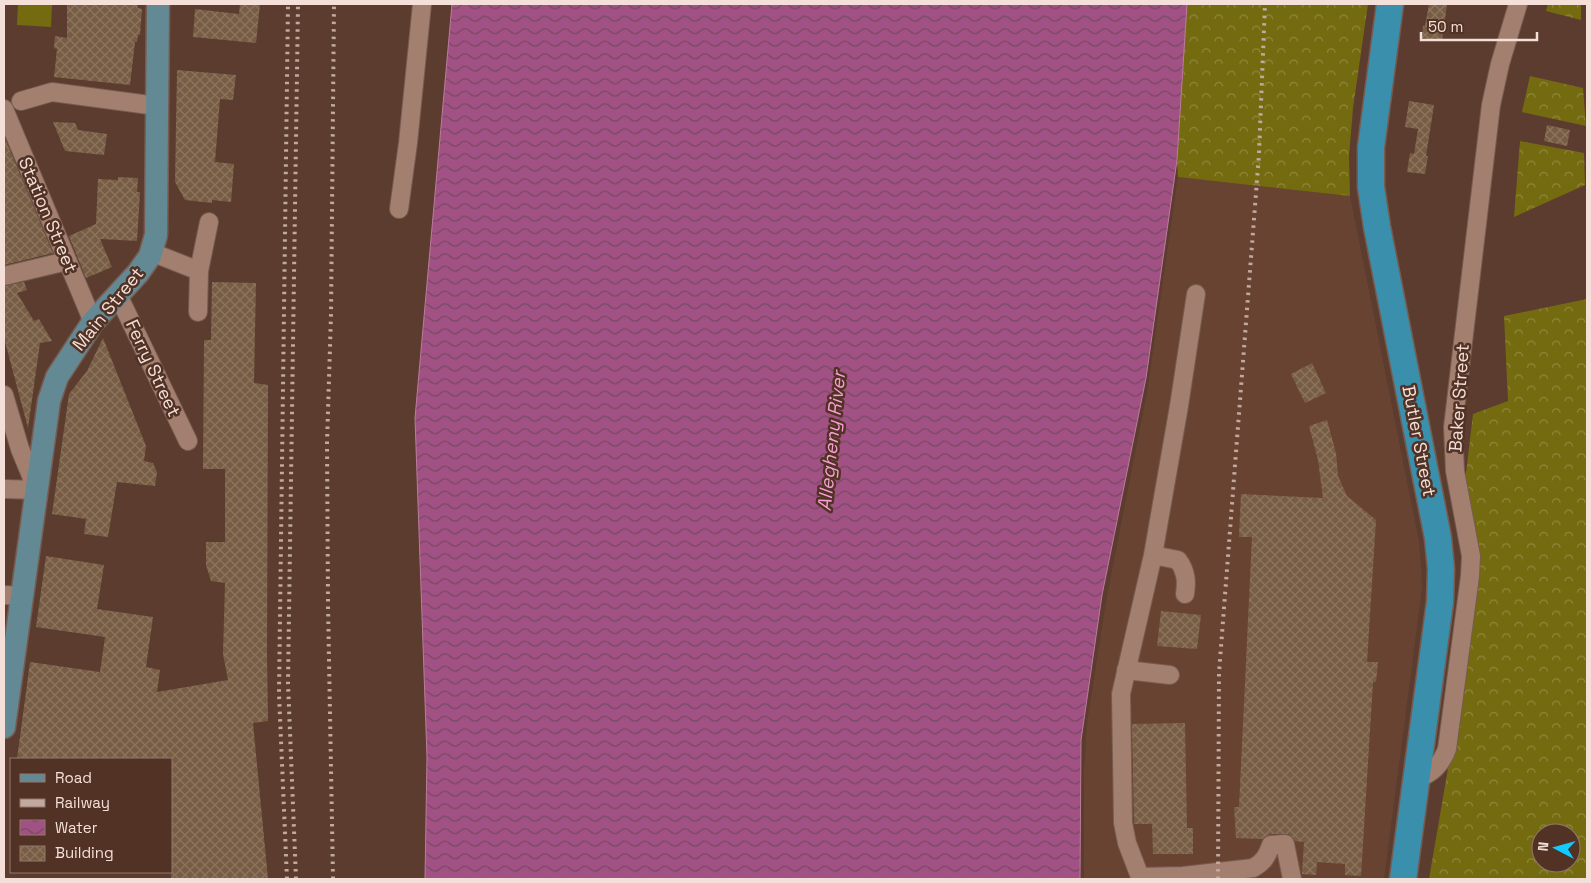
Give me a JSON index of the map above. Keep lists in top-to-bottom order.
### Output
{
  "streets": {
    "highway": ["Butler Street"],
    "main road": ["Main Street"],
    "street": ["Station Street", "Ferry Street", "Baker Street"]
  },
  "crossings": [
    ["Station Street", "Main Street"],
    ["Main Street", "Ferry Street"],
    ["Baker Street", "Butler Street"]
  ],
  "water": ["Allegheny River"],
  "legend": [
    "Road",
    "Railway",
    "Water",
    "Building"
  ],
  "scale_bar": "50 m",
  "north": "left"
}
